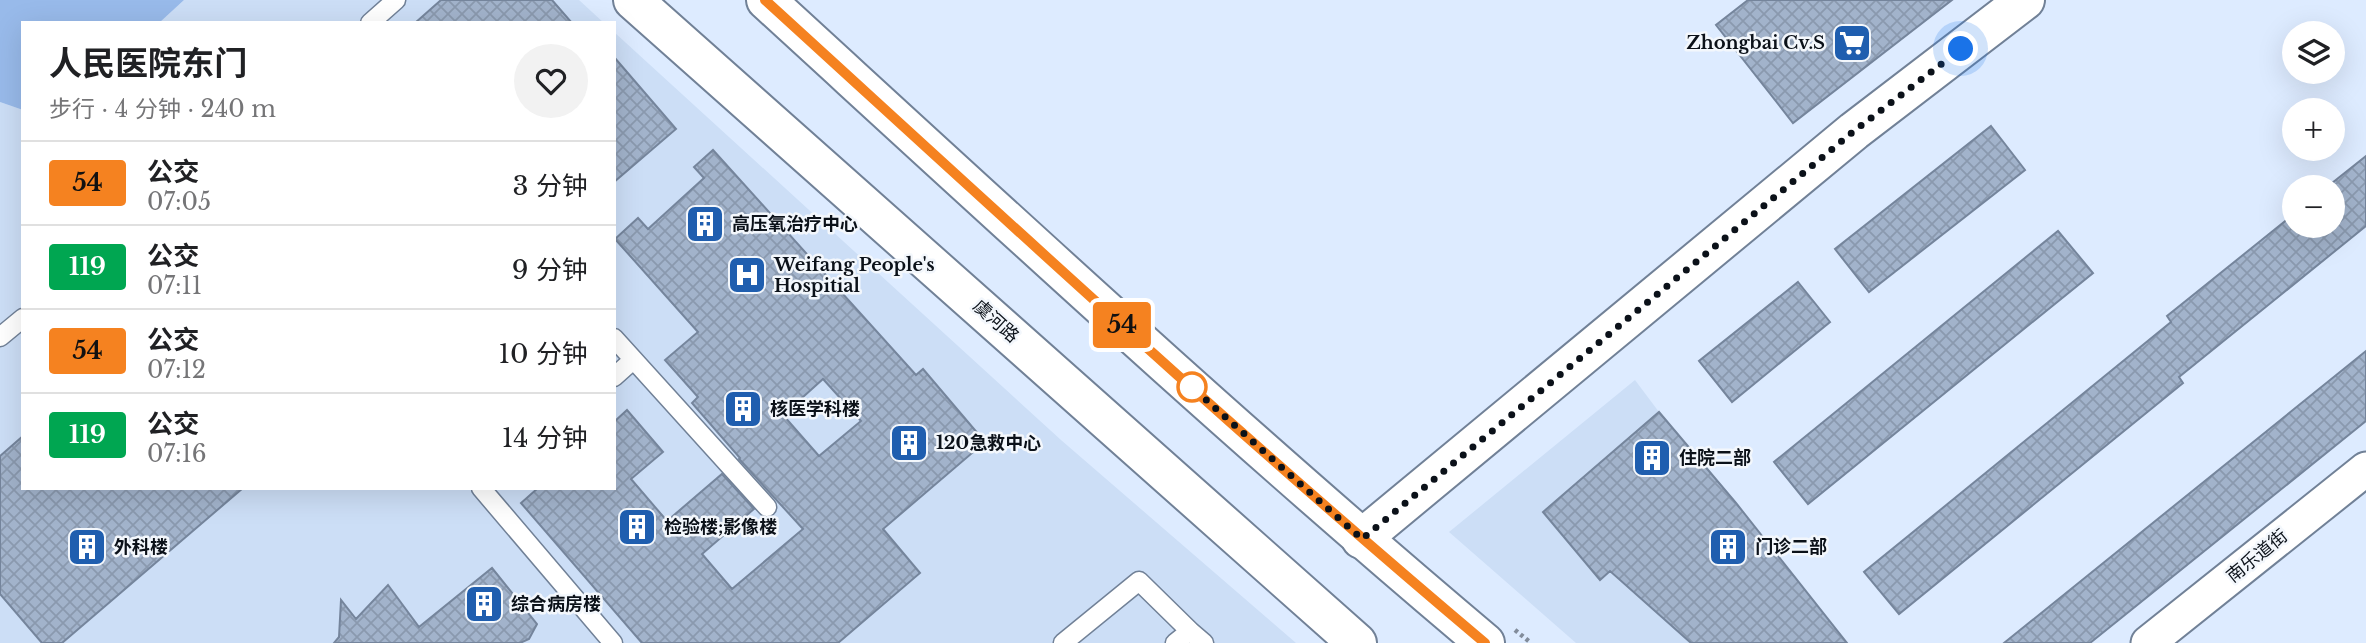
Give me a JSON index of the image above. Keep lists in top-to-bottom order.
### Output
{
  "streets": {
    "main road": ["虞河路"],
    "street": ["南乐道街"]
  },
  "places": {
    "supermarket": ["Zhongbai Cv.S"],
    "building": [
      "高压氧治疗中心",
      "核医学科楼",
      "120急救中心",
      "住院二部",
      "检验楼;影像楼",
      "外科楼",
      "门诊二部",
      "综合病房楼"
    ],
    "hospital": ["Weifang People's Hospitial"]
  },
  "lines": ["bus line 54"],
  "page": {
    "on_map": "54",
    "map_buttons": ["+", "−"],
    "heading": ["人民医院东门", "步行 · 4 分钟 · 240 m"],
    "list": [
      {
        "mark": "54",
        "name": "公交",
        "note": "07:05",
        "value": "3 分钟"
      },
      {
        "mark": "119",
        "name": "公交",
        "note": "07:11",
        "value": "9 分钟"
      },
      {
        "mark": "54",
        "name": "公交",
        "note": "07:12",
        "value": "10 分钟"
      },
      {
        "mark": "119",
        "name": "公交",
        "note": "07:16",
        "value": "14 分钟"
      }
    ]
  }
}
